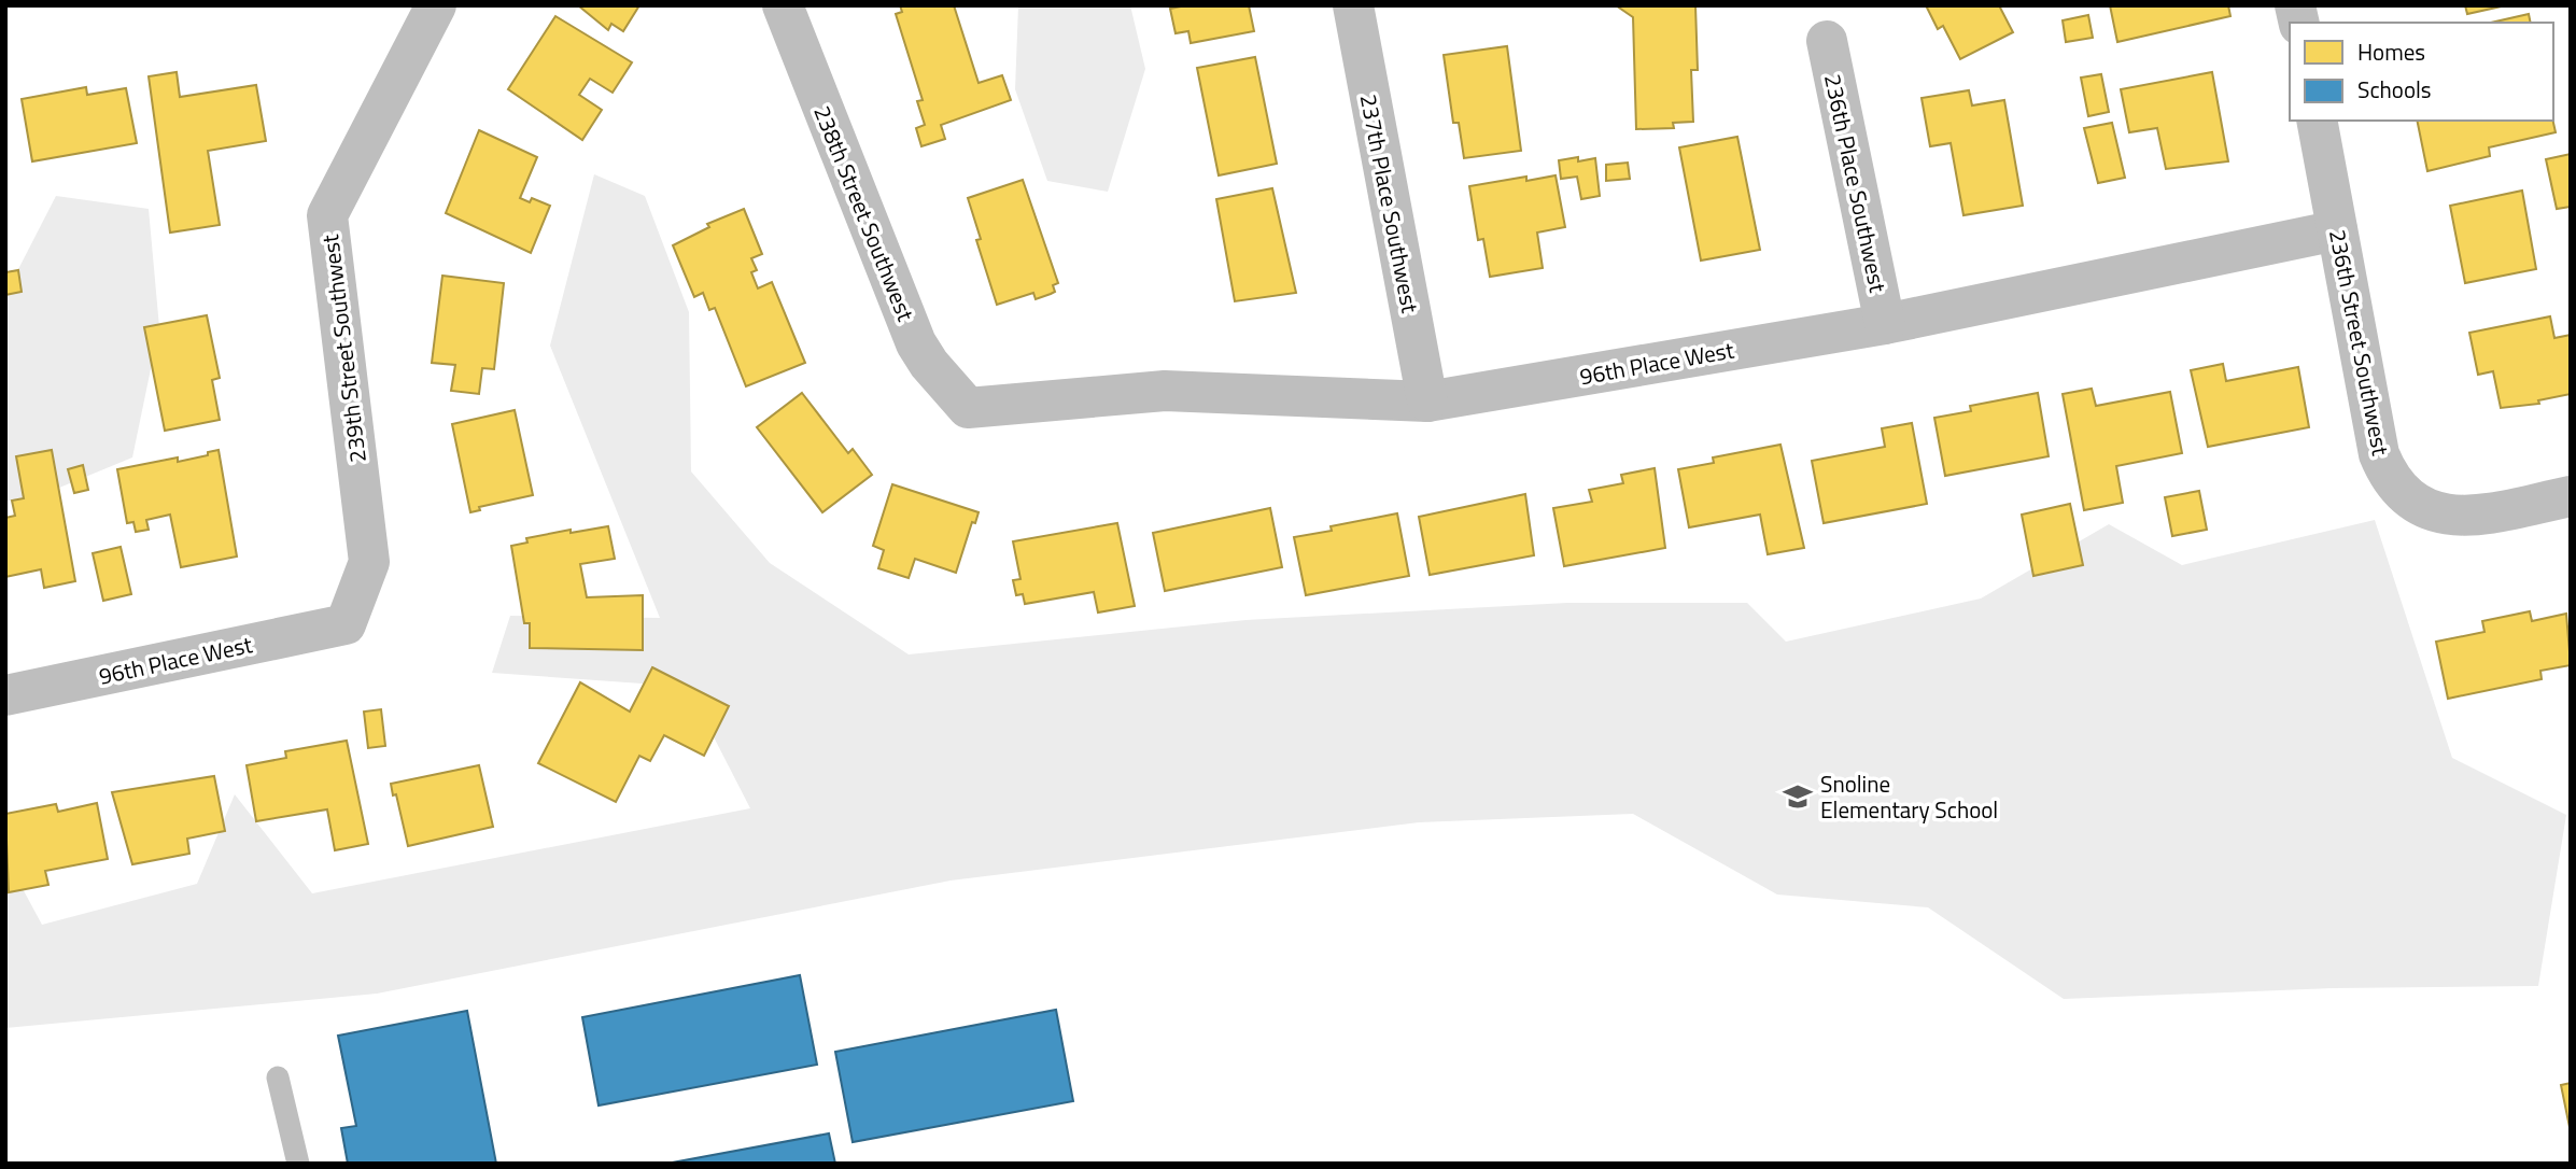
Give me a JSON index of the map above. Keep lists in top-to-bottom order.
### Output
{
  "streets": {
    "street": [
      "236th Place Southwest",
      "237th Place Southwest",
      "238th Street Southwest",
      "236th Street Southwest",
      "239th Street Southwest",
      "96th Place West"
    ]
  },
  "crossings": [
    ["236th Place Southwest", "96th Place West"],
    ["237th Place Southwest", "96th Place West"],
    ["238th Street Southwest", "96th Place West"],
    ["236th Street Southwest", "96th Place West"],
    ["239th Street Southwest", "96th Place West"]
  ],
  "places": {
    "school or university": ["Snoline Elementary School"]
  },
  "legend": ["Homes", "Schools"]
}
